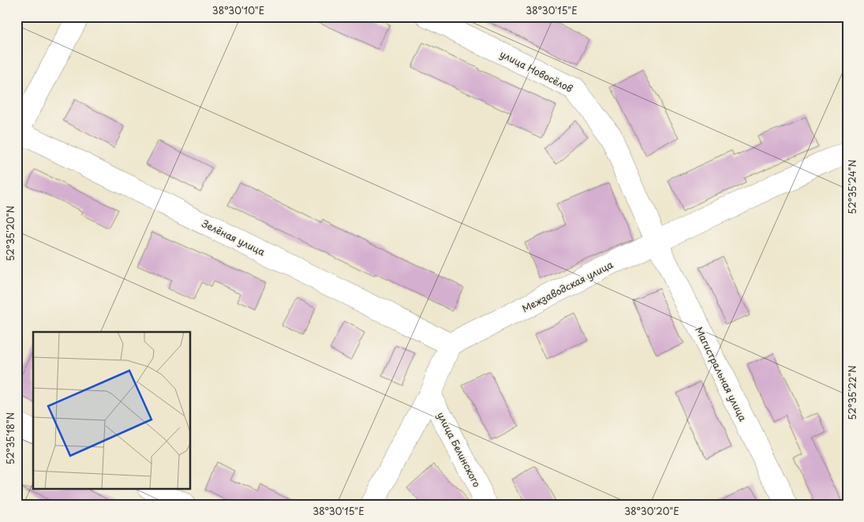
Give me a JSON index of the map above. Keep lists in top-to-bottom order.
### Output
{
  "streets": {
    "street": [
      "улица Новосёлов",
      "Зелёная улица",
      "Межзаводская улица",
      "Магистральная улица",
      "улица Белинского"
    ]
  },
  "crossings": [
    ["улица Новосёлов", "Межзаводская улица"],
    ["улица Новосёлов", "Магистральная улица"],
    ["Зелёная улица", "Межзаводская улица"],
    ["Межзаводская улица", "Магистральная улица"]
  ],
  "coordinates": [
    "38°30'10\"E",
    "38°30'15\"E",
    "52°35'24\"N",
    "52°35'20\"N",
    "52°35'22\"N",
    "52°35'18\"N",
    "38°30'20\"E"
  ]
}
